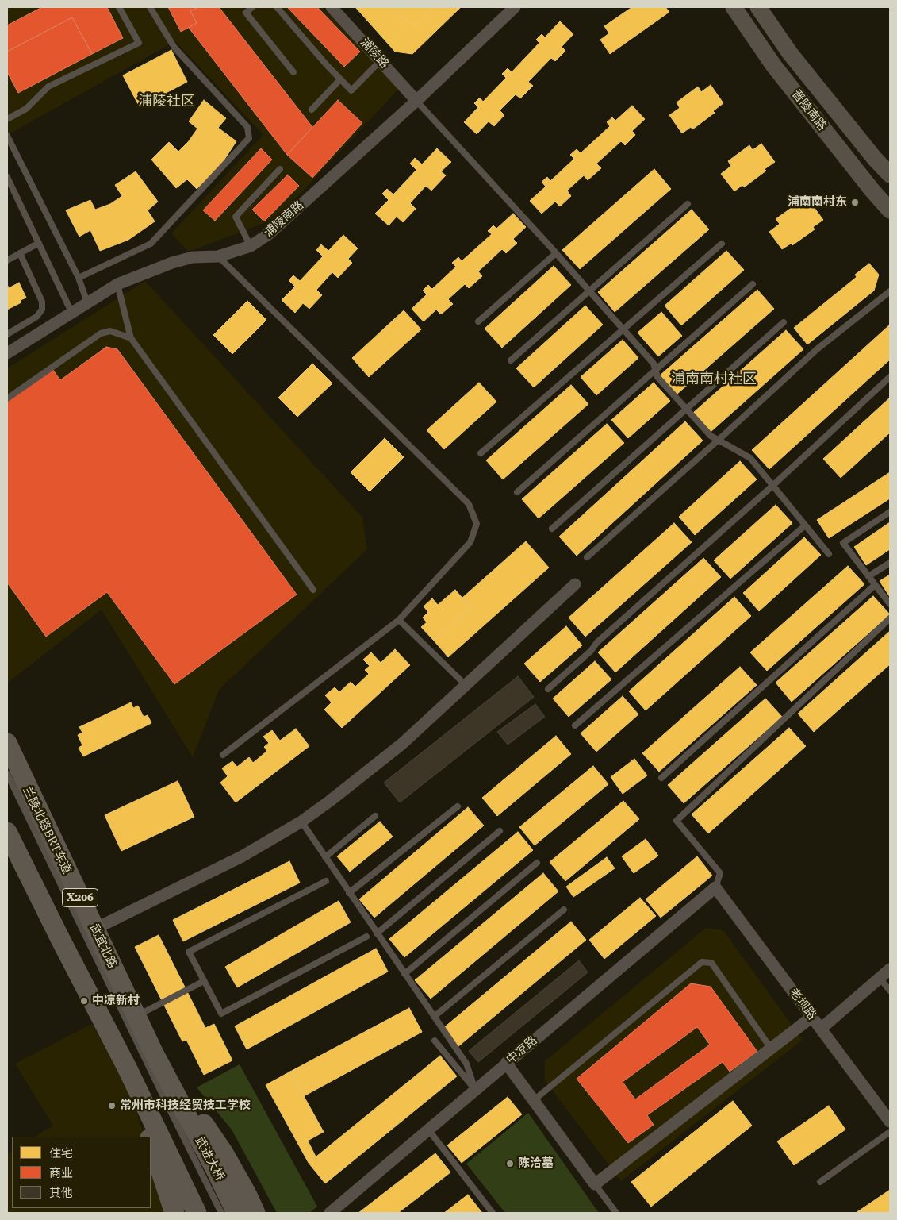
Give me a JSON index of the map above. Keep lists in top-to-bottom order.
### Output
{
  "streets": {
    "main road": [
      "晋陵南路",
      "X206",
      "武宜北路",
      "武进大桥"
    ],
    "street": [
      "浦陵路",
      "浦陵南路",
      "老坝路",
      "中凉路"
    ],
    "lane": ["兰陵北路BRT车道"]
  },
  "crossings": [
    ["浦陵路", "浦陵南路"],
    ["兰陵北路BRT车道", "X206"],
    ["兰陵北路BRT车道", "武宜北路"],
    ["兰陵北路BRT车道", "武进大桥"],
    ["X206", "武宜北路"],
    ["X206", "武进大桥"],
    ["武宜北路", "武进大桥"],
    ["老坝路", "中凉路"]
  ],
  "districts": ["浦陵社区", "浦南南村社区"],
  "places": [
    "浦南南村东",
    "中凉新村",
    "常州市科技经贸技工学校",
    "陈洽墓"
  ],
  "legend": ["住宅", "商业", "其他"]
}
